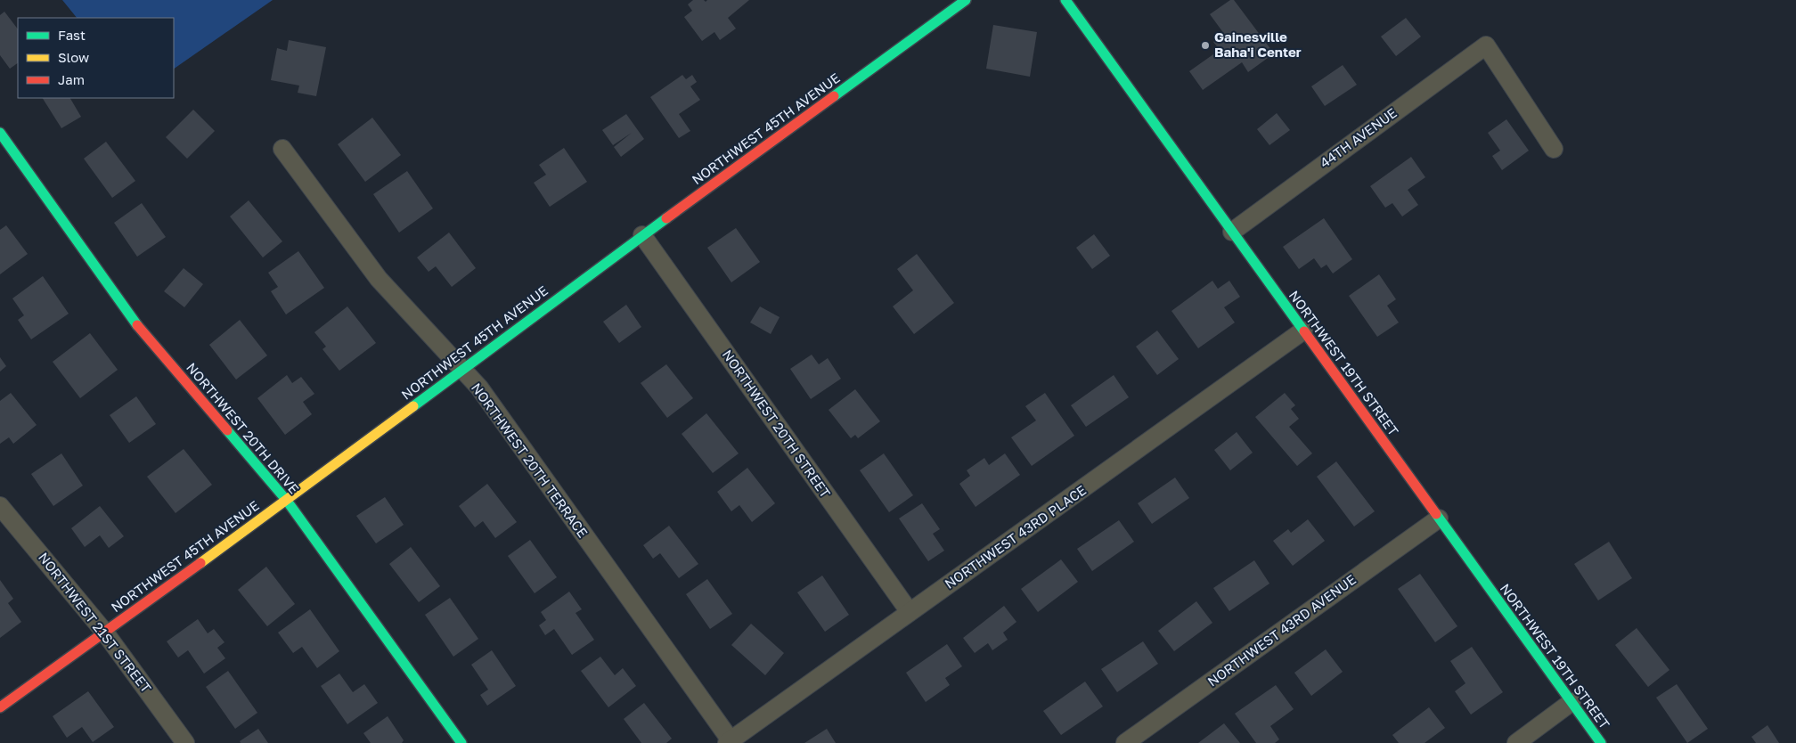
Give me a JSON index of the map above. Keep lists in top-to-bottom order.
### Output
{
  "streets": {
    "street": [
      "NORTHWEST 45TH AVENUE",
      "44TH AVENUE",
      "NORTHWEST 19TH STREET",
      "NORTHWEST 20TH STREET",
      "NORTHWEST 20TH DRIVE",
      "NORTHWEST 20TH TERRACE",
      "NORTHWEST 43RD PLACE",
      "NORTHWEST 21ST STREET",
      "NORTHWEST 43RD AVENUE"
    ]
  },
  "crossings": [
    ["NORTHWEST 45TH AVENUE", "NORTHWEST 20TH STREET"],
    ["NORTHWEST 45TH AVENUE", "NORTHWEST 20TH DRIVE"],
    ["NORTHWEST 45TH AVENUE", "NORTHWEST 20TH TERRACE"],
    ["NORTHWEST 45TH AVENUE", "NORTHWEST 21ST STREET"],
    ["44TH AVENUE", "NORTHWEST 19TH STREET"],
    ["NORTHWEST 19TH STREET", "NORTHWEST 43RD PLACE"],
    ["NORTHWEST 19TH STREET", "NORTHWEST 43RD AVENUE"],
    ["NORTHWEST 20TH STREET", "NORTHWEST 43RD PLACE"],
    ["NORTHWEST 20TH TERRACE", "NORTHWEST 43RD PLACE"]
  ],
  "places": ["Gainesville Baha'i Center"],
  "legend": ["Fast", "Slow", "Jam"]
}
